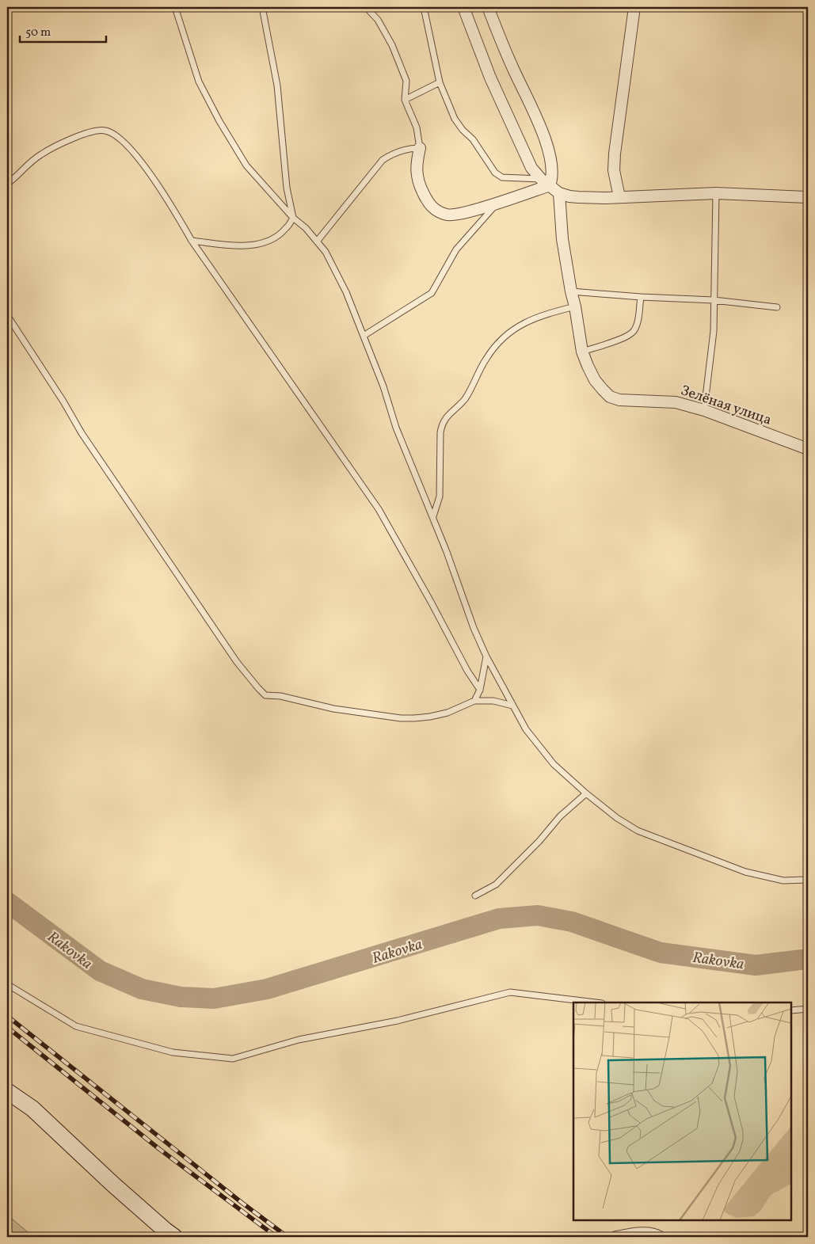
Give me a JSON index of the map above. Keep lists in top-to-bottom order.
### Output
{
  "streets": {
    "street": ["Зелёная улица"]
  },
  "water": ["Rakovka"],
  "scale_bar": "50 m"
}
